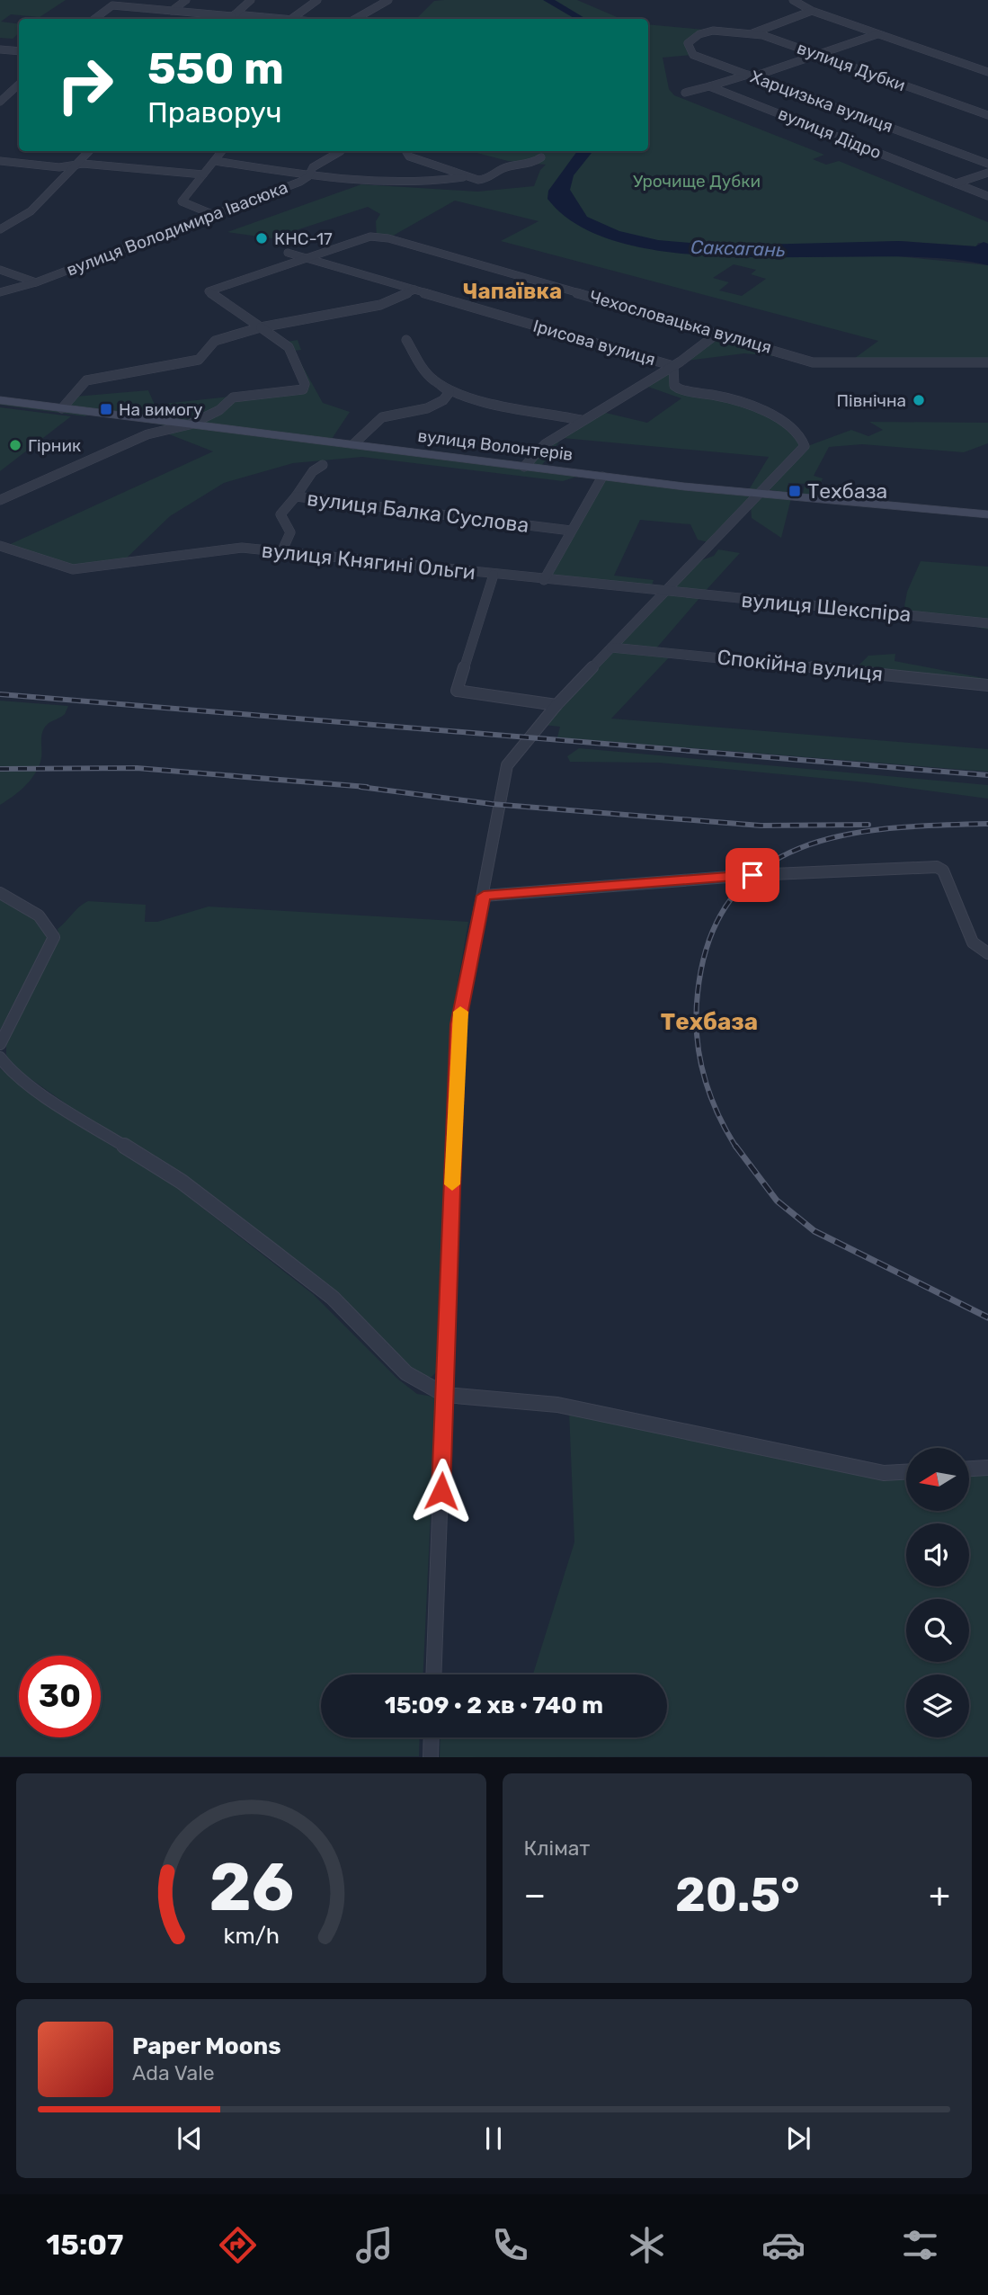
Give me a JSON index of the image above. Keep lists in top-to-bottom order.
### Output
{
  "streets": {
    "street": [
      "вулиця Дубки",
      "Харцизька вулиця",
      "вулиця Дідро",
      "вулиця Володимира Івасюка",
      "Чехословацька вулиця",
      "Ірисова вулиця",
      "вулиця Волонтерів",
      "вулиця Балка Суслова",
      "вулиця Княгині Ольги",
      "вулиця Шекспіра",
      "Спокійна вулиця"
    ]
  },
  "crossings": [
    ["вулиця Дубки", "Харцизька вулиця"],
    ["Чехословацька вулиця", "Ірисова вулиця"],
    ["Ірисова вулиця", "вулиця Волонтерів"],
    ["вулиця Балка Суслова", "вулиця Княгині Ольги"],
    ["вулиця Княгині Ольги", "вулиця Шекспіра"]
  ],
  "districts": ["Чапаївка", "Техбаза"],
  "water": ["Саксагань"],
  "parks": ["Урочище Дубки"],
  "places": {
    "other": ["КНС-17", "Північна", "Гірник"],
    "transit": ["На вимогу", "Техбаза"]
  },
  "north": "left",
  "page": {
    "turn": ["550 m", "Праворуч"],
    "limit": "30",
    "trip": "15:09 · 2 хв · 740 m",
    "tile": "Клімат",
    "heat": ["−", "20.5°", "+"],
    "song": ["Paper Moons", "Ada Vale"],
    "tabs": "15:07",
    "gauge": ["26", "km/h"]
  }
}
